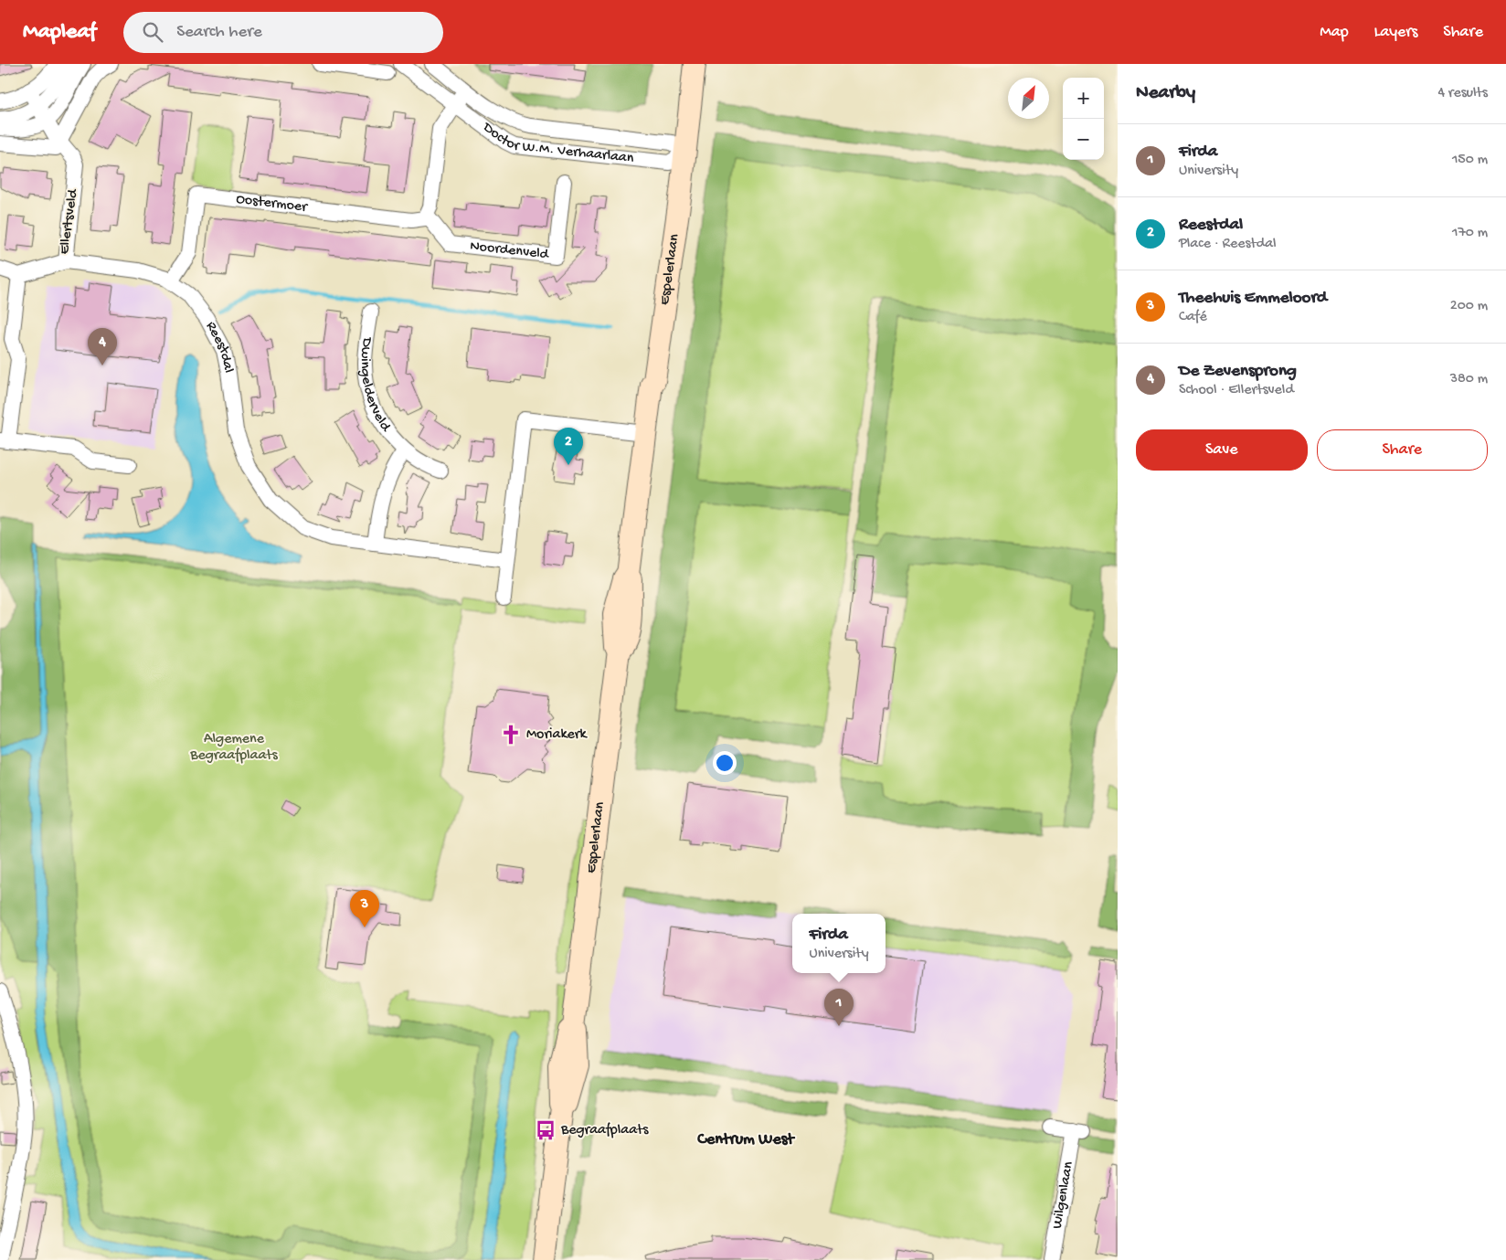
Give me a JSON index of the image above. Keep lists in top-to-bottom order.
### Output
{
  "streets": {
    "main road": ["Espelerlaan"],
    "street": [
      "Doctor W.M. Verhaarlaan",
      "Oostermoer",
      "Ellertsveld",
      "Noordenveld",
      "Reestdal",
      "Dwingelderveld",
      "Wilgenlaan"
    ]
  },
  "crossings": [
    ["Doctor W.M. Verhaarlaan", "Espelerlaan"],
    ["Oostermoer", "Noordenveld"],
    ["Oostermoer", "Reestdal"],
    ["Reestdal", "Dwingelderveld"]
  ],
  "districts": ["Centrum West"],
  "parks": ["Algemene Begraafplaats"],
  "places": {
    "church": ["Moriakerk"],
    "bus stop": ["Begraafplaats"]
  },
  "north": "top right",
  "page": {
    "header": "Mapleaf",
    "search": "Search here",
    "nav": ["Map", "Layers", "Share"],
    "heading": ["Nearby", "4 results"],
    "map_buttons": ["+", "−"],
    "list": [
      {
        "mark": "1",
        "name": "Firda",
        "note": "University",
        "value": "150 m"
      },
      {
        "mark": "2",
        "name": "Reestdal",
        "note": "Place · Reestdal",
        "value": "170 m"
      },
      {
        "mark": "3",
        "name": "Theehuis Emmeloord",
        "note": "Café",
        "value": "200 m"
      },
      {
        "mark": "4",
        "name": "De Zevensprong",
        "note": "School · Ellertsveld",
        "value": "380 m"
      }
    ],
    "pins": [
      "4",
      "2",
      "3",
      "1"
    ],
    "buttons": ["Save", "Share"],
    "popup": ["Firda", "University"]
  }
}
